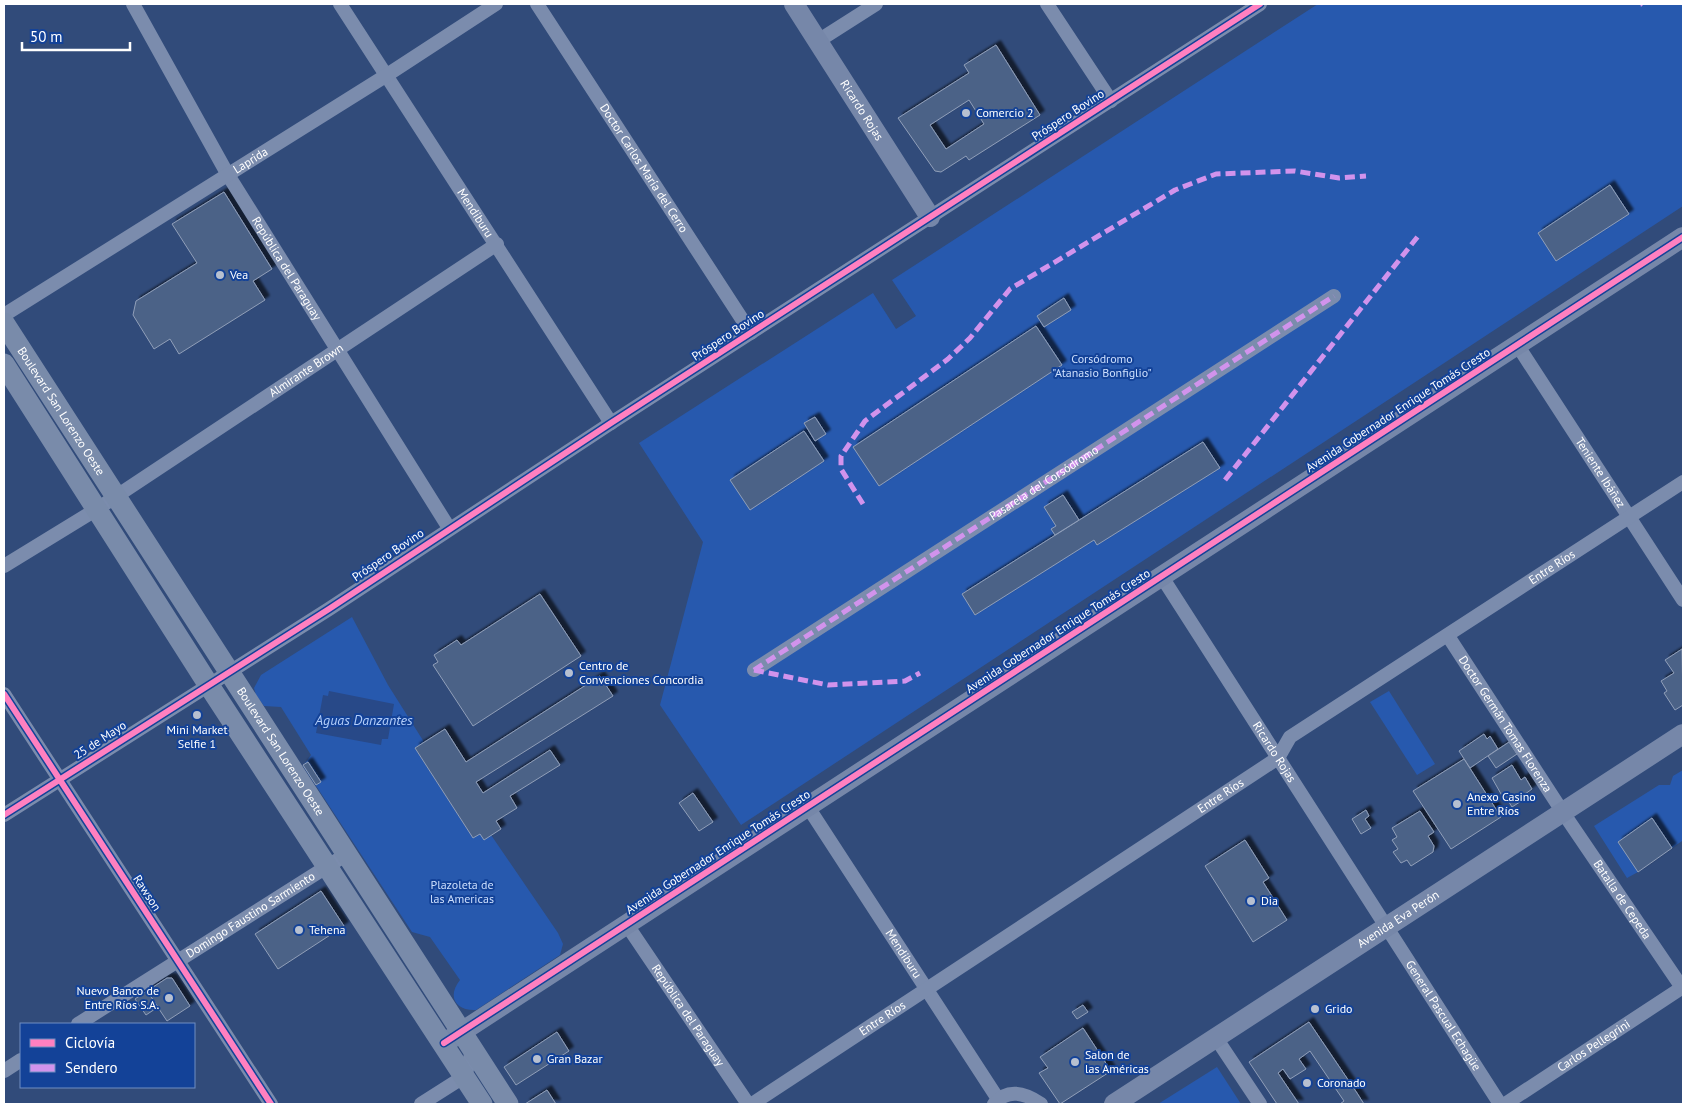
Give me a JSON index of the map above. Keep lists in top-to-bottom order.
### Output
{
  "streets": {
    "main road": ["Boulevard San Lorenzo Oeste"],
    "street": [
      "Ricardo Rojas",
      "Próspero Bovino",
      "Laprida",
      "Doctor Carlos María del Cerro",
      "Mendiburu",
      "República del Paraguay",
      "Almirante Brown",
      "Avenida Gobernador Enrique Tomás Cresto",
      "Teniente Ibáñez",
      "Pasarela del Corsódromo",
      "Entre Ríos",
      "Doctor Germán Tomas Florenza",
      "25 de Mayo",
      "Rawson",
      "Batalla de Cepeda",
      "Domingo Faustino Sarmiento",
      "Avenida Eva Perón",
      "General Pascual Echagüe",
      "Carlos Pellegrini"
    ]
  },
  "crossings": [
    ["Ricardo Rojas", "Próspero Bovino"],
    ["Ricardo Rojas", "Avenida Gobernador Enrique Tomás Cresto"],
    ["Ricardo Rojas", "Entre Ríos"],
    ["Ricardo Rojas", "Avenida Eva Perón"],
    ["Ricardo Rojas", "General Pascual Echagüe"],
    ["Próspero Bovino", "Doctor Carlos María del Cerro"],
    ["Próspero Bovino", "Mendiburu"],
    ["Próspero Bovino", "República del Paraguay"],
    ["Próspero Bovino", "Boulevard San Lorenzo Oeste"],
    ["Próspero Bovino", "25 de Mayo"],
    ["Laprida", "Mendiburu"],
    ["Laprida", "República del Paraguay"],
    ["Mendiburu", "Almirante Brown"],
    ["Mendiburu", "Avenida Gobernador Enrique Tomás Cresto"],
    ["Mendiburu", "Entre Ríos"],
    ["República del Paraguay", "Almirante Brown"],
    ["República del Paraguay", "Avenida Gobernador Enrique Tomás Cresto"],
    ["Almirante Brown", "Boulevard San Lorenzo Oeste"],
    ["Avenida Gobernador Enrique Tomás Cresto", "Boulevard San Lorenzo Oeste"],
    ["Avenida Gobernador Enrique Tomás Cresto", "Teniente Ibáñez"],
    ["Boulevard San Lorenzo Oeste", "25 de Mayo"],
    ["Boulevard San Lorenzo Oeste", "Domingo Faustino Sarmiento"],
    ["Teniente Ibáñez", "Entre Ríos"],
    ["Entre Ríos", "Doctor Germán Tomas Florenza"],
    ["Doctor Germán Tomas Florenza", "Batalla de Cepeda"],
    ["Doctor Germán Tomas Florenza", "Avenida Eva Perón"],
    ["25 de Mayo", "Rawson"],
    ["Rawson", "Domingo Faustino Sarmiento"],
    ["Batalla de Cepeda", "Avenida Eva Perón"],
    ["Batalla de Cepeda", "Carlos Pellegrini"],
    ["Avenida Eva Perón", "General Pascual Echagüe"]
  ],
  "water": ["Aguas Danzantes"],
  "parks": ["Corsódromo \"Atanasio Bonfiglio\"", "Plazoleta de las Americas"],
  "places": [
    "Comercio 2",
    "Vea",
    "Centro de Convenciones Concordia",
    "Mini Market Selfie 1",
    "Anexo Casino Entre Ríos",
    "Dia",
    "Tehena",
    "Nuevo Banco de Entre Ríos S.A.",
    "Grido",
    "Gran Bazar",
    "Salon de las Américas",
    "Coronado"
  ],
  "legend": ["Ciclovía", "Sendero"],
  "scale_bar": "50 m"
}
